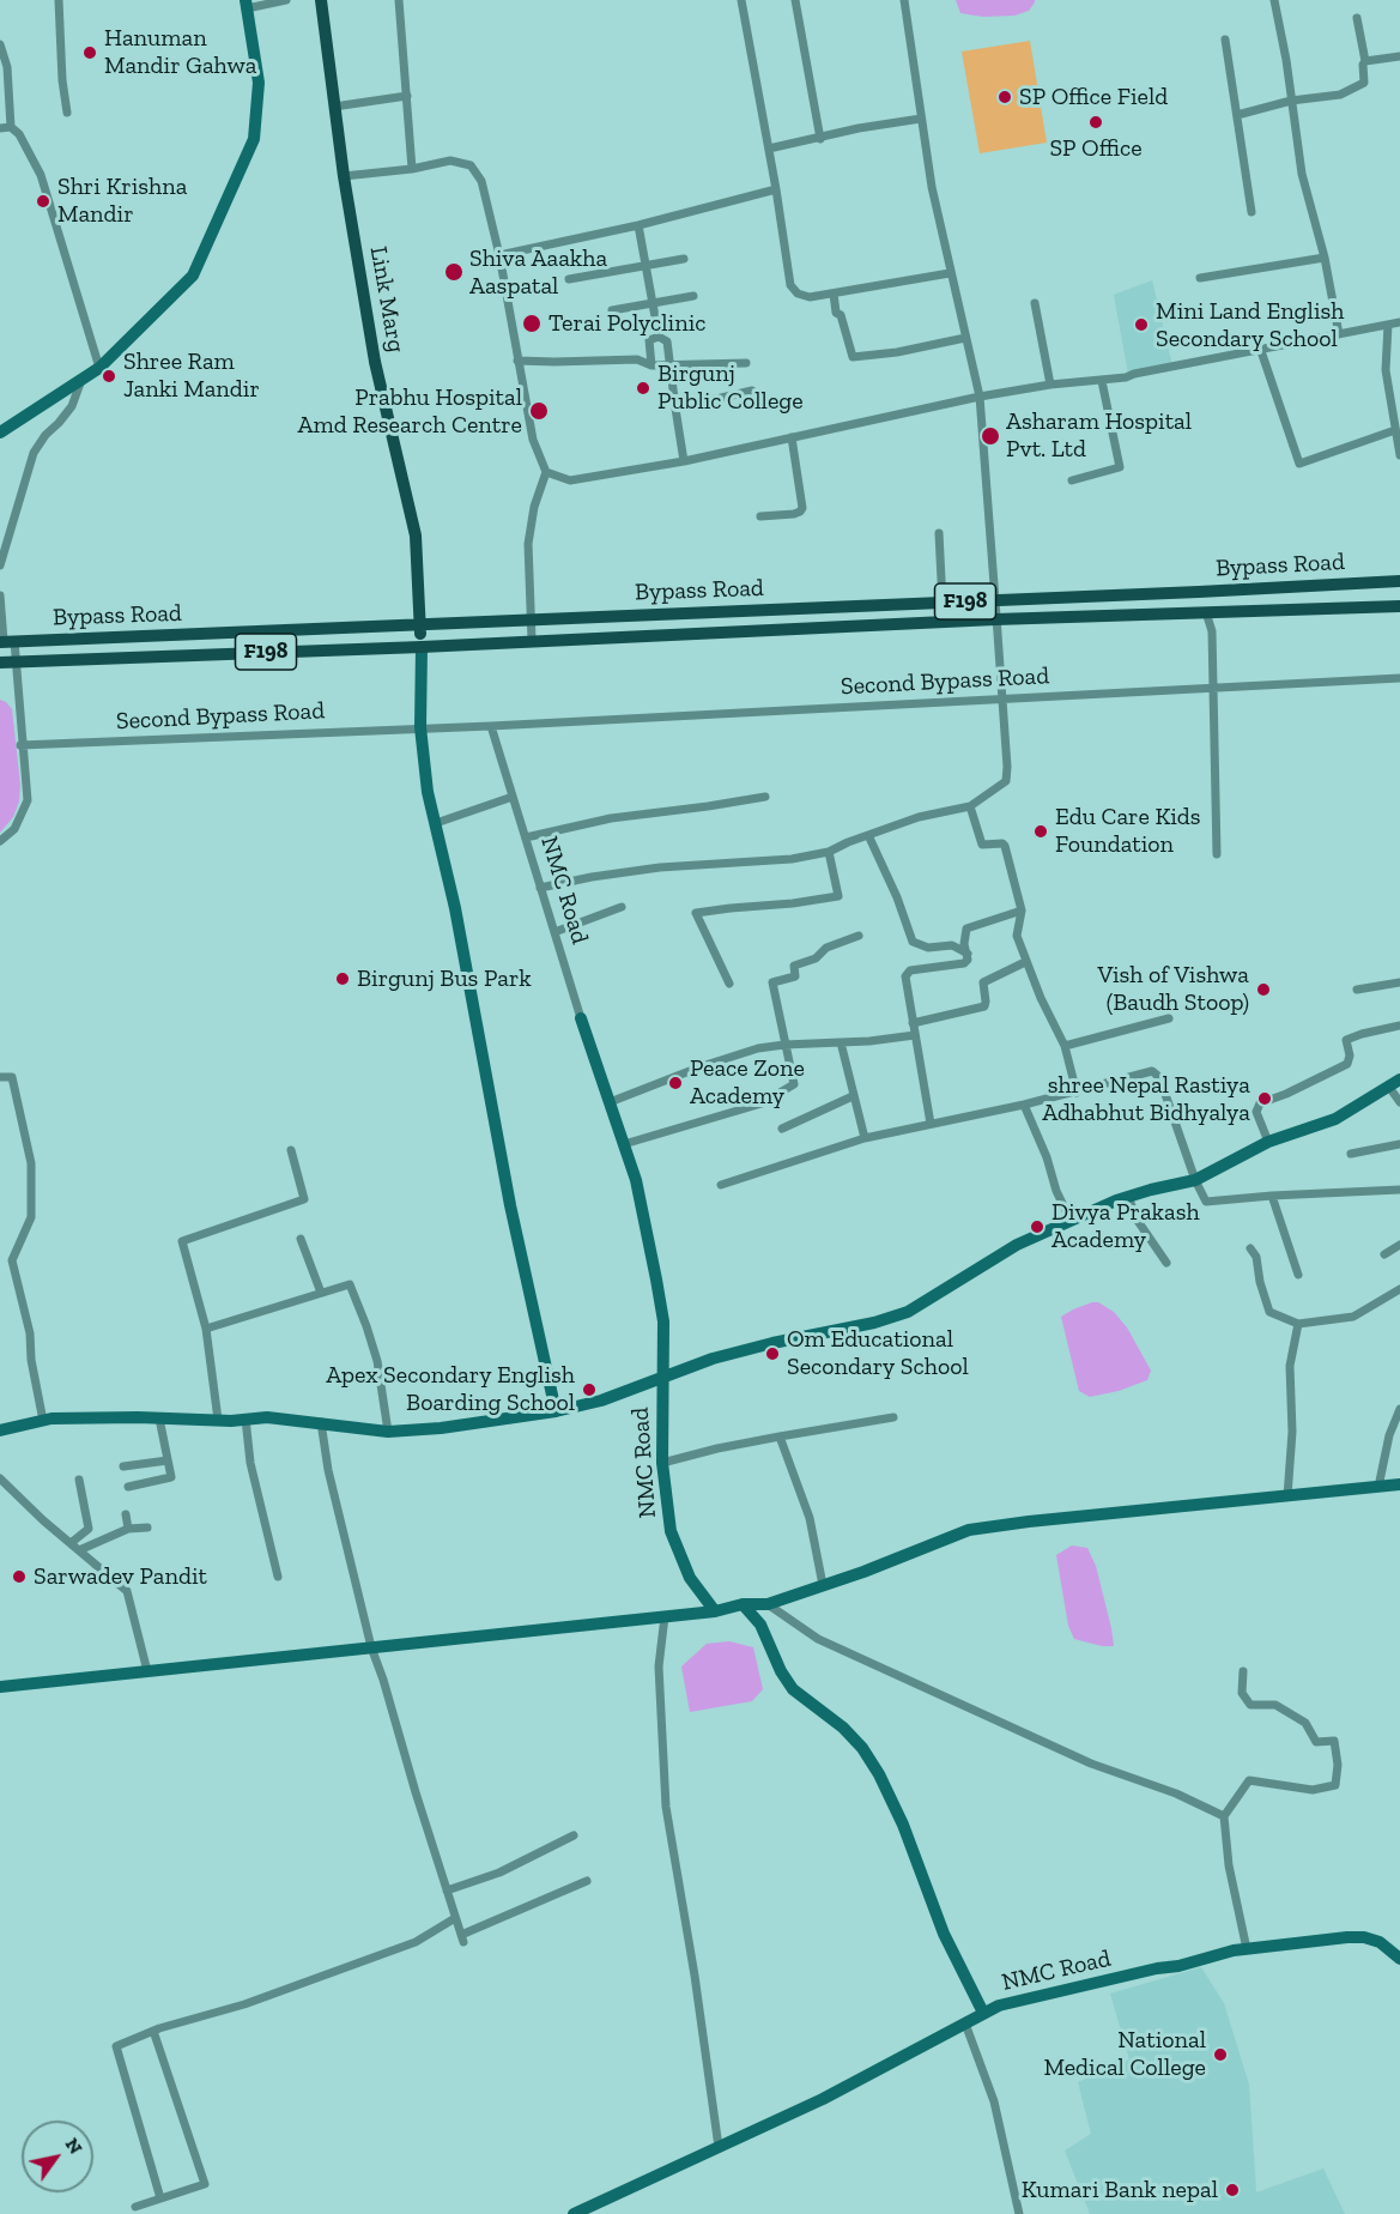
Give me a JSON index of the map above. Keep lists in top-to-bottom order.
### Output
{
  "streets": {
    "main road": ["Link Marg", "Bypass Road", "F198"],
    "street": ["Second Bypass Road", "NMC Road"]
  },
  "crossings": [
    ["Link Marg", "Bypass Road"],
    ["Second Bypass Road", "NMC Road"]
  ],
  "places": [
    "Hanuman Mandir Gahwa",
    "SP Office Field",
    "SP Office",
    "Shri Krishna Mandir",
    "Shiva Aaakha Aaspatal",
    "Terai Polyclinic",
    "Mini Land English Secondary School",
    "Shree Ram Janki Mandir",
    "Birgunj Public College",
    "Prabhu Hospital Amd Research Centre",
    "Asharam Hospital Pvt. Ltd",
    "Edu Care Kids Foundation",
    "Birgunj Bus Park",
    "Vish of Vishwa (Baudh Stoop)",
    "Peace Zone Academy",
    "shree Nepal Rastiya Adhabhut Bidhyalya",
    "Divya Prakash Academy",
    "Om Educational Secondary School",
    "Apex Secondary English Boarding School",
    "Sarwadev Pandit",
    "National Medical College",
    "Kumari Bank nepal"
  ],
  "north": "top right"
}
